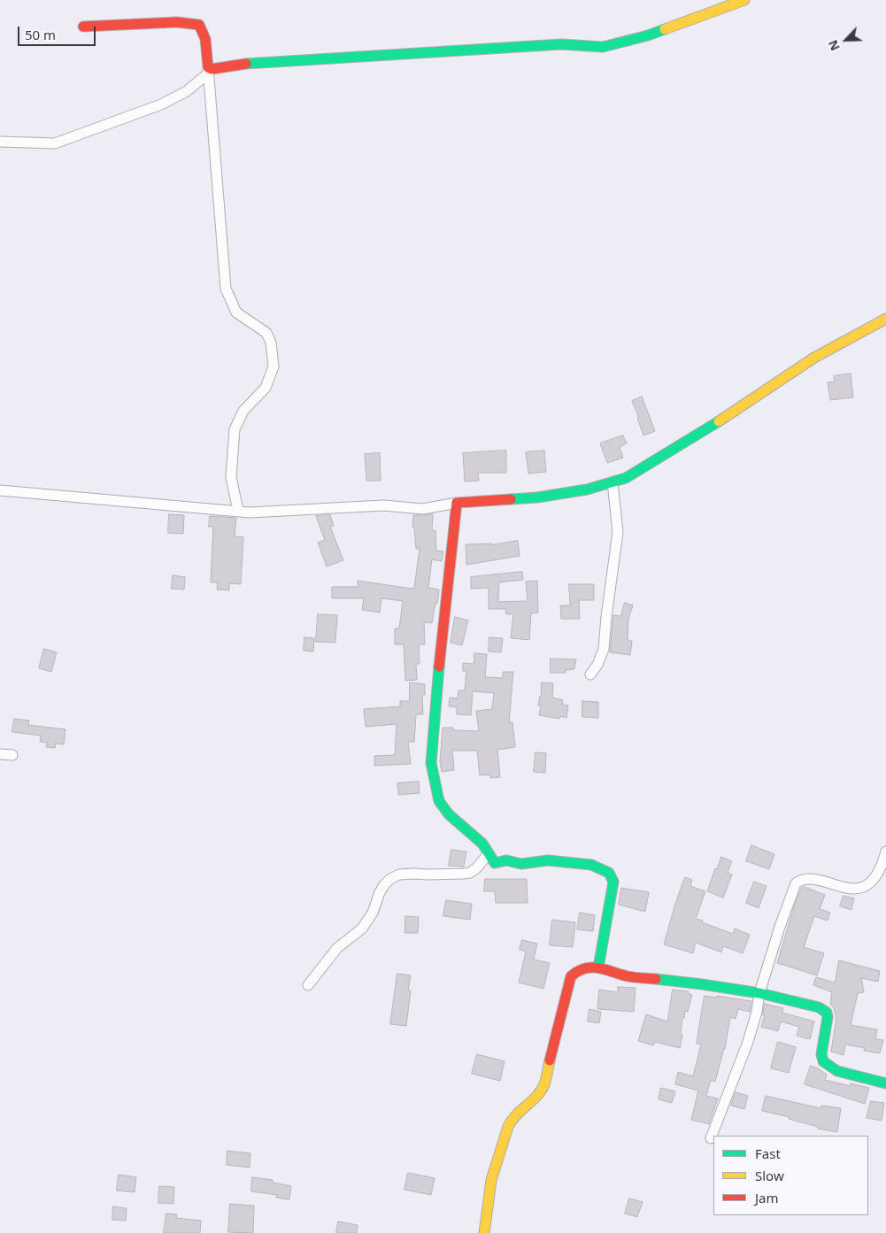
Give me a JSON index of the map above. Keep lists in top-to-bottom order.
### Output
{
  "legend": ["Fast", "Slow", "Jam"],
  "scale_bar": "50 m",
  "north": "bottom left"
}
